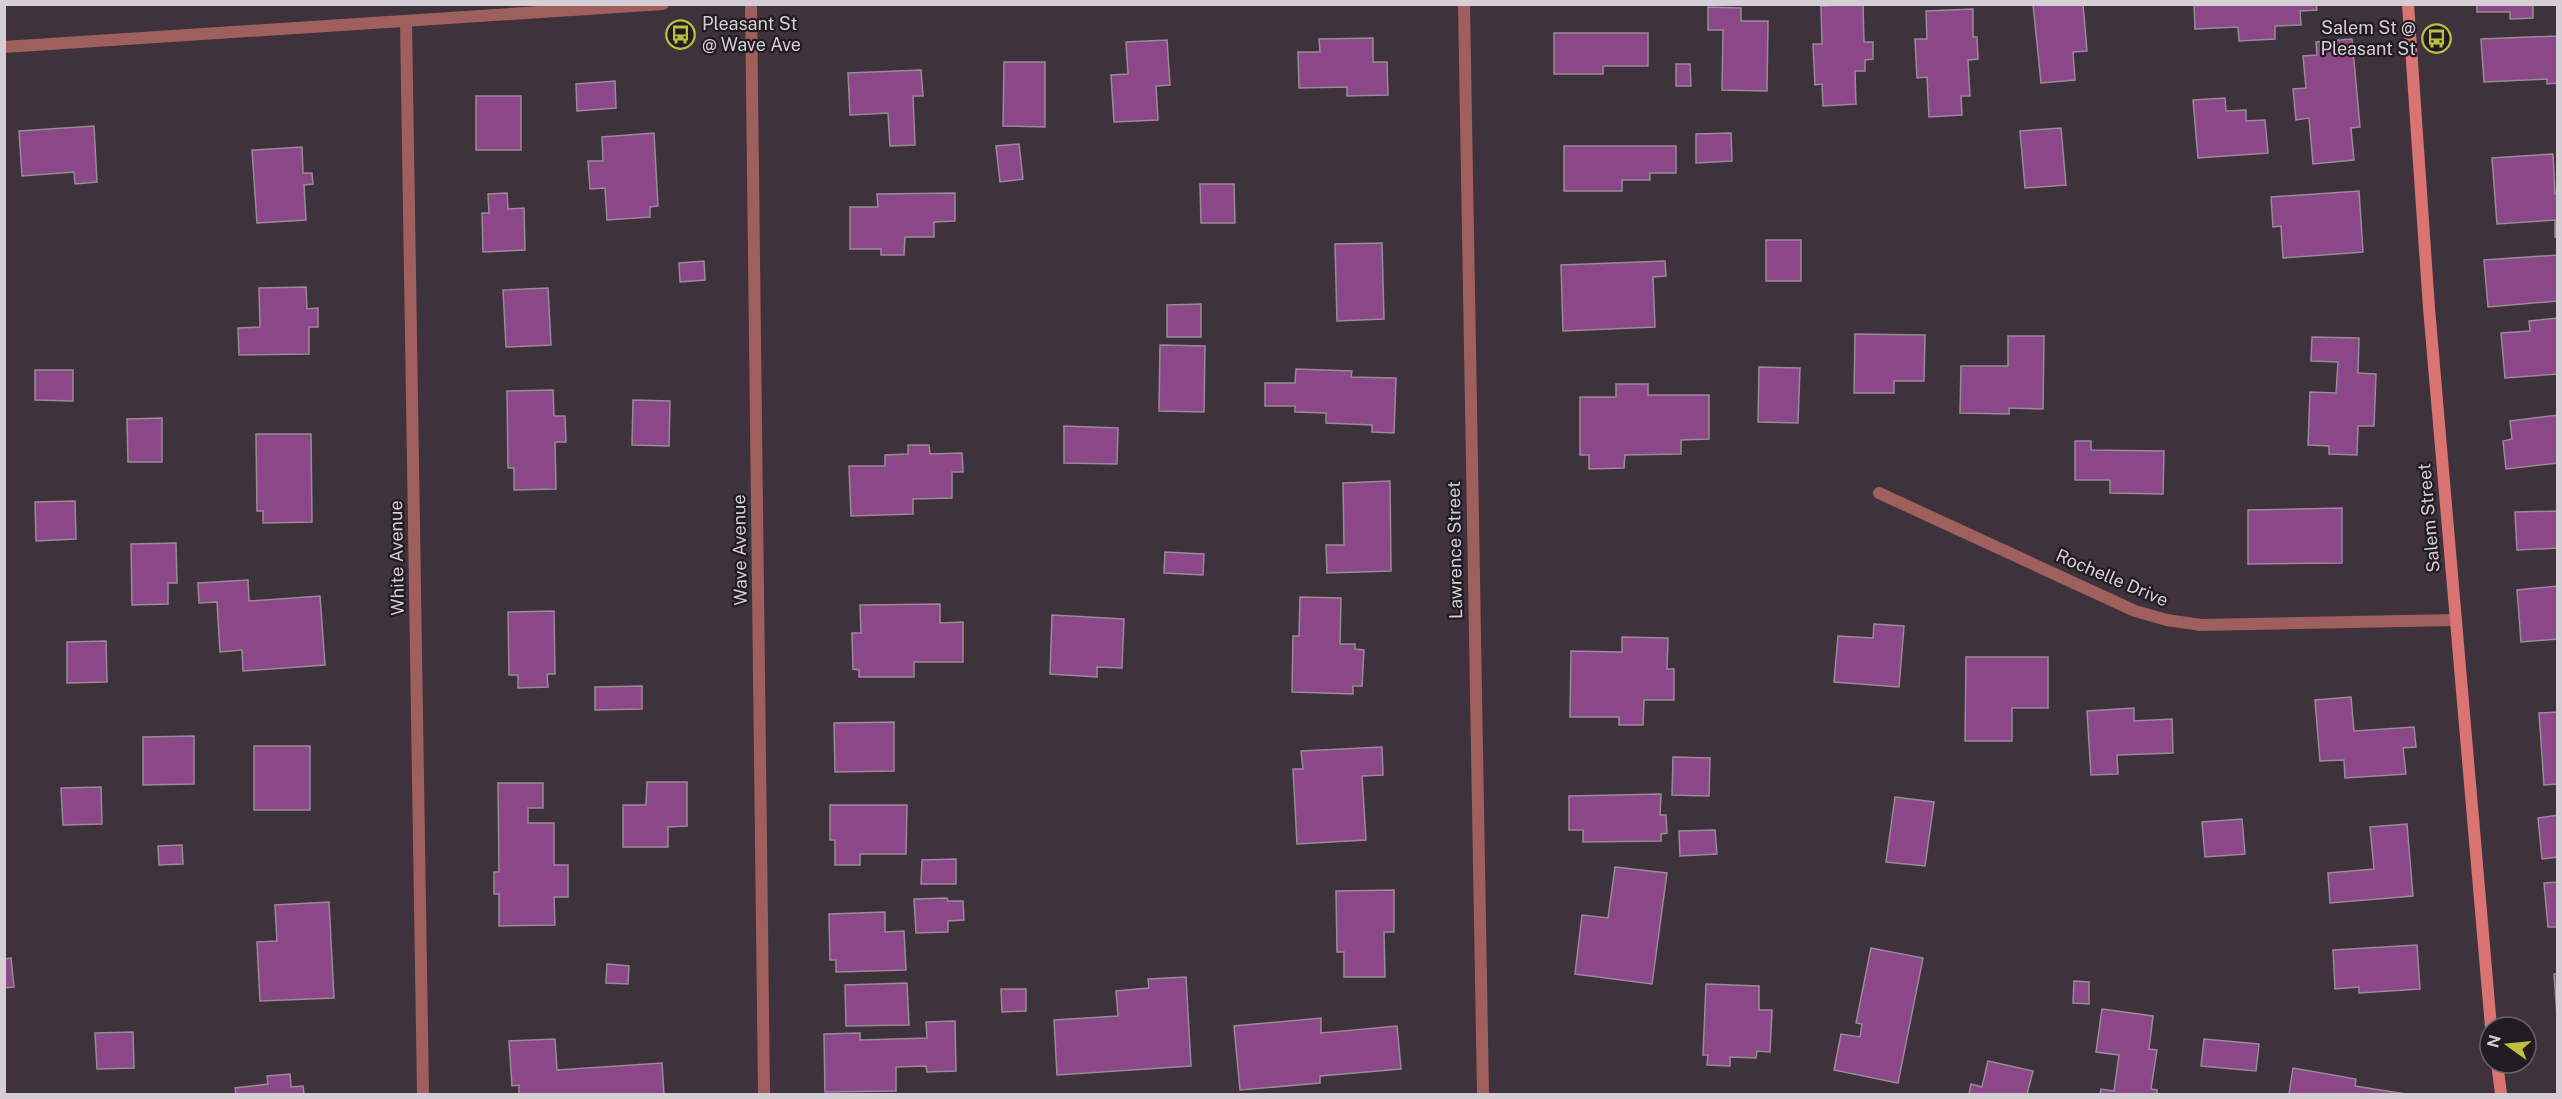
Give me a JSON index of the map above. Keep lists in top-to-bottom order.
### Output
{
  "streets": {
    "main road": ["Salem Street"],
    "street": [
      "Wave Avenue",
      "Lawrence Street",
      "White Avenue",
      "Rochelle Drive"
    ]
  },
  "crossings": [
    ["Salem Street", "Rochelle Drive"]
  ],
  "places": {
    "bus stop": ["Pleasant St @ Wave Ave", "Salem St @ Pleasant St"]
  },
  "north": "left"
}
